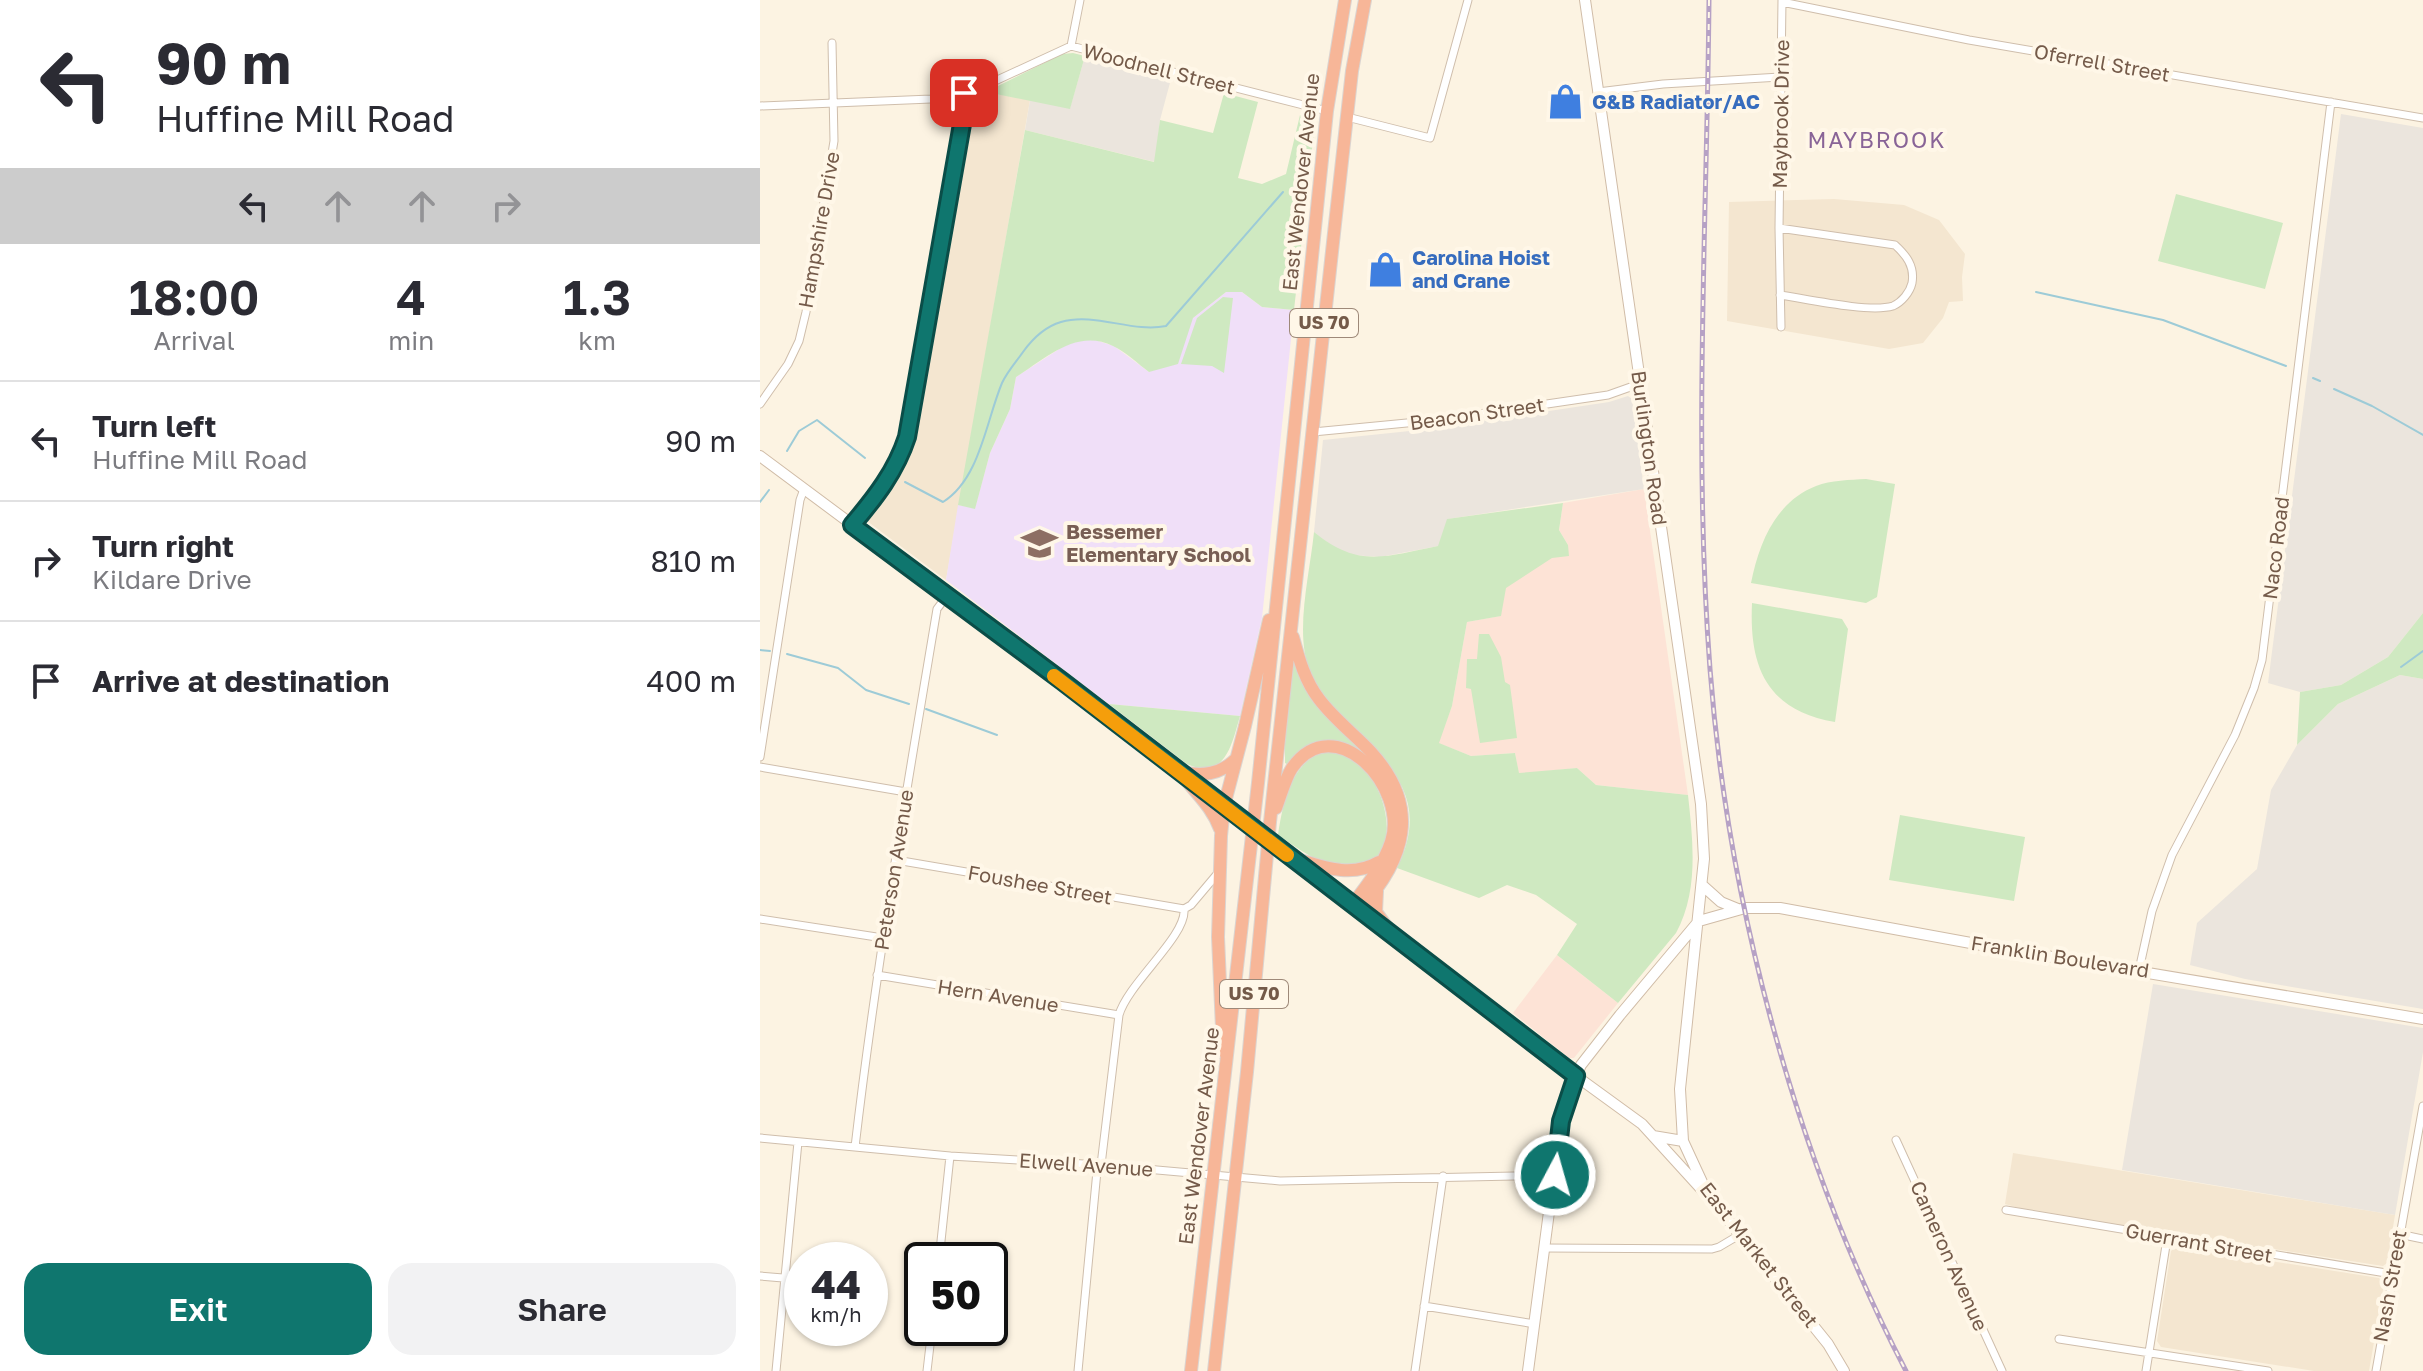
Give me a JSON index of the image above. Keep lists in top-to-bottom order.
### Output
{
  "streets": {
    "highway": ["East Wendover Avenue", "US 70"],
    "main road": ["Burlington Road", "Franklin Boulevard", "East Market Street"],
    "street": [
      "Oferrell Street",
      "Woodnell Street",
      "Maybrook Drive",
      "Hampshire Drive",
      "Beacon Street",
      "Naco Road",
      "Peterson Avenue",
      "Foushee Street",
      "Hern Avenue",
      "Elwell Avenue",
      "Guerrant Street",
      "Cameron Avenue",
      "Nash Street"
    ]
  },
  "crossings": [
    ["Oferrell Street", "Maybrook Drive"],
    ["Oferrell Street", "Naco Road"],
    ["Woodnell Street", "East Wendover Avenue"],
    ["Woodnell Street", "Hampshire Drive"],
    ["East Wendover Avenue", "Beacon Street"],
    ["East Wendover Avenue", "Elwell Avenue"],
    ["Beacon Street", "Burlington Road"],
    ["Burlington Road", "East Market Street"],
    ["Naco Road", "Franklin Boulevard"],
    ["Peterson Avenue", "Foushee Street"],
    ["Peterson Avenue", "Hern Avenue"],
    ["Peterson Avenue", "Elwell Avenue"],
    ["Franklin Boulevard", "East Market Street"],
    ["Guerrant Street", "Nash Street"]
  ],
  "districts": ["MAYBROOK"],
  "places": {
    "shop": ["G&B Radiator/AC", "Carolina Hoist and Crane"],
    "school or university": ["Bessemer Elementary School"]
  },
  "page": {
    "turn": ["90 m", "Huffine Mill Road"],
    "eta": [
      "18:00",
      "Arrival",
      "4",
      "min",
      "1.3",
      "km"
    ],
    "list": [
      {
        "name": "Turn left",
        "note": "Huffine Mill Road",
        "value": "90 m"
      },
      {
        "name": "Turn right",
        "note": "Kildare Drive",
        "value": "810 m"
      },
      {
        "name": "Arrive at destination",
        "value": "400 m"
      }
    ],
    "speed": "44 km/h",
    "limit": "50",
    "buttons": ["Exit", "Share"]
  }
}
